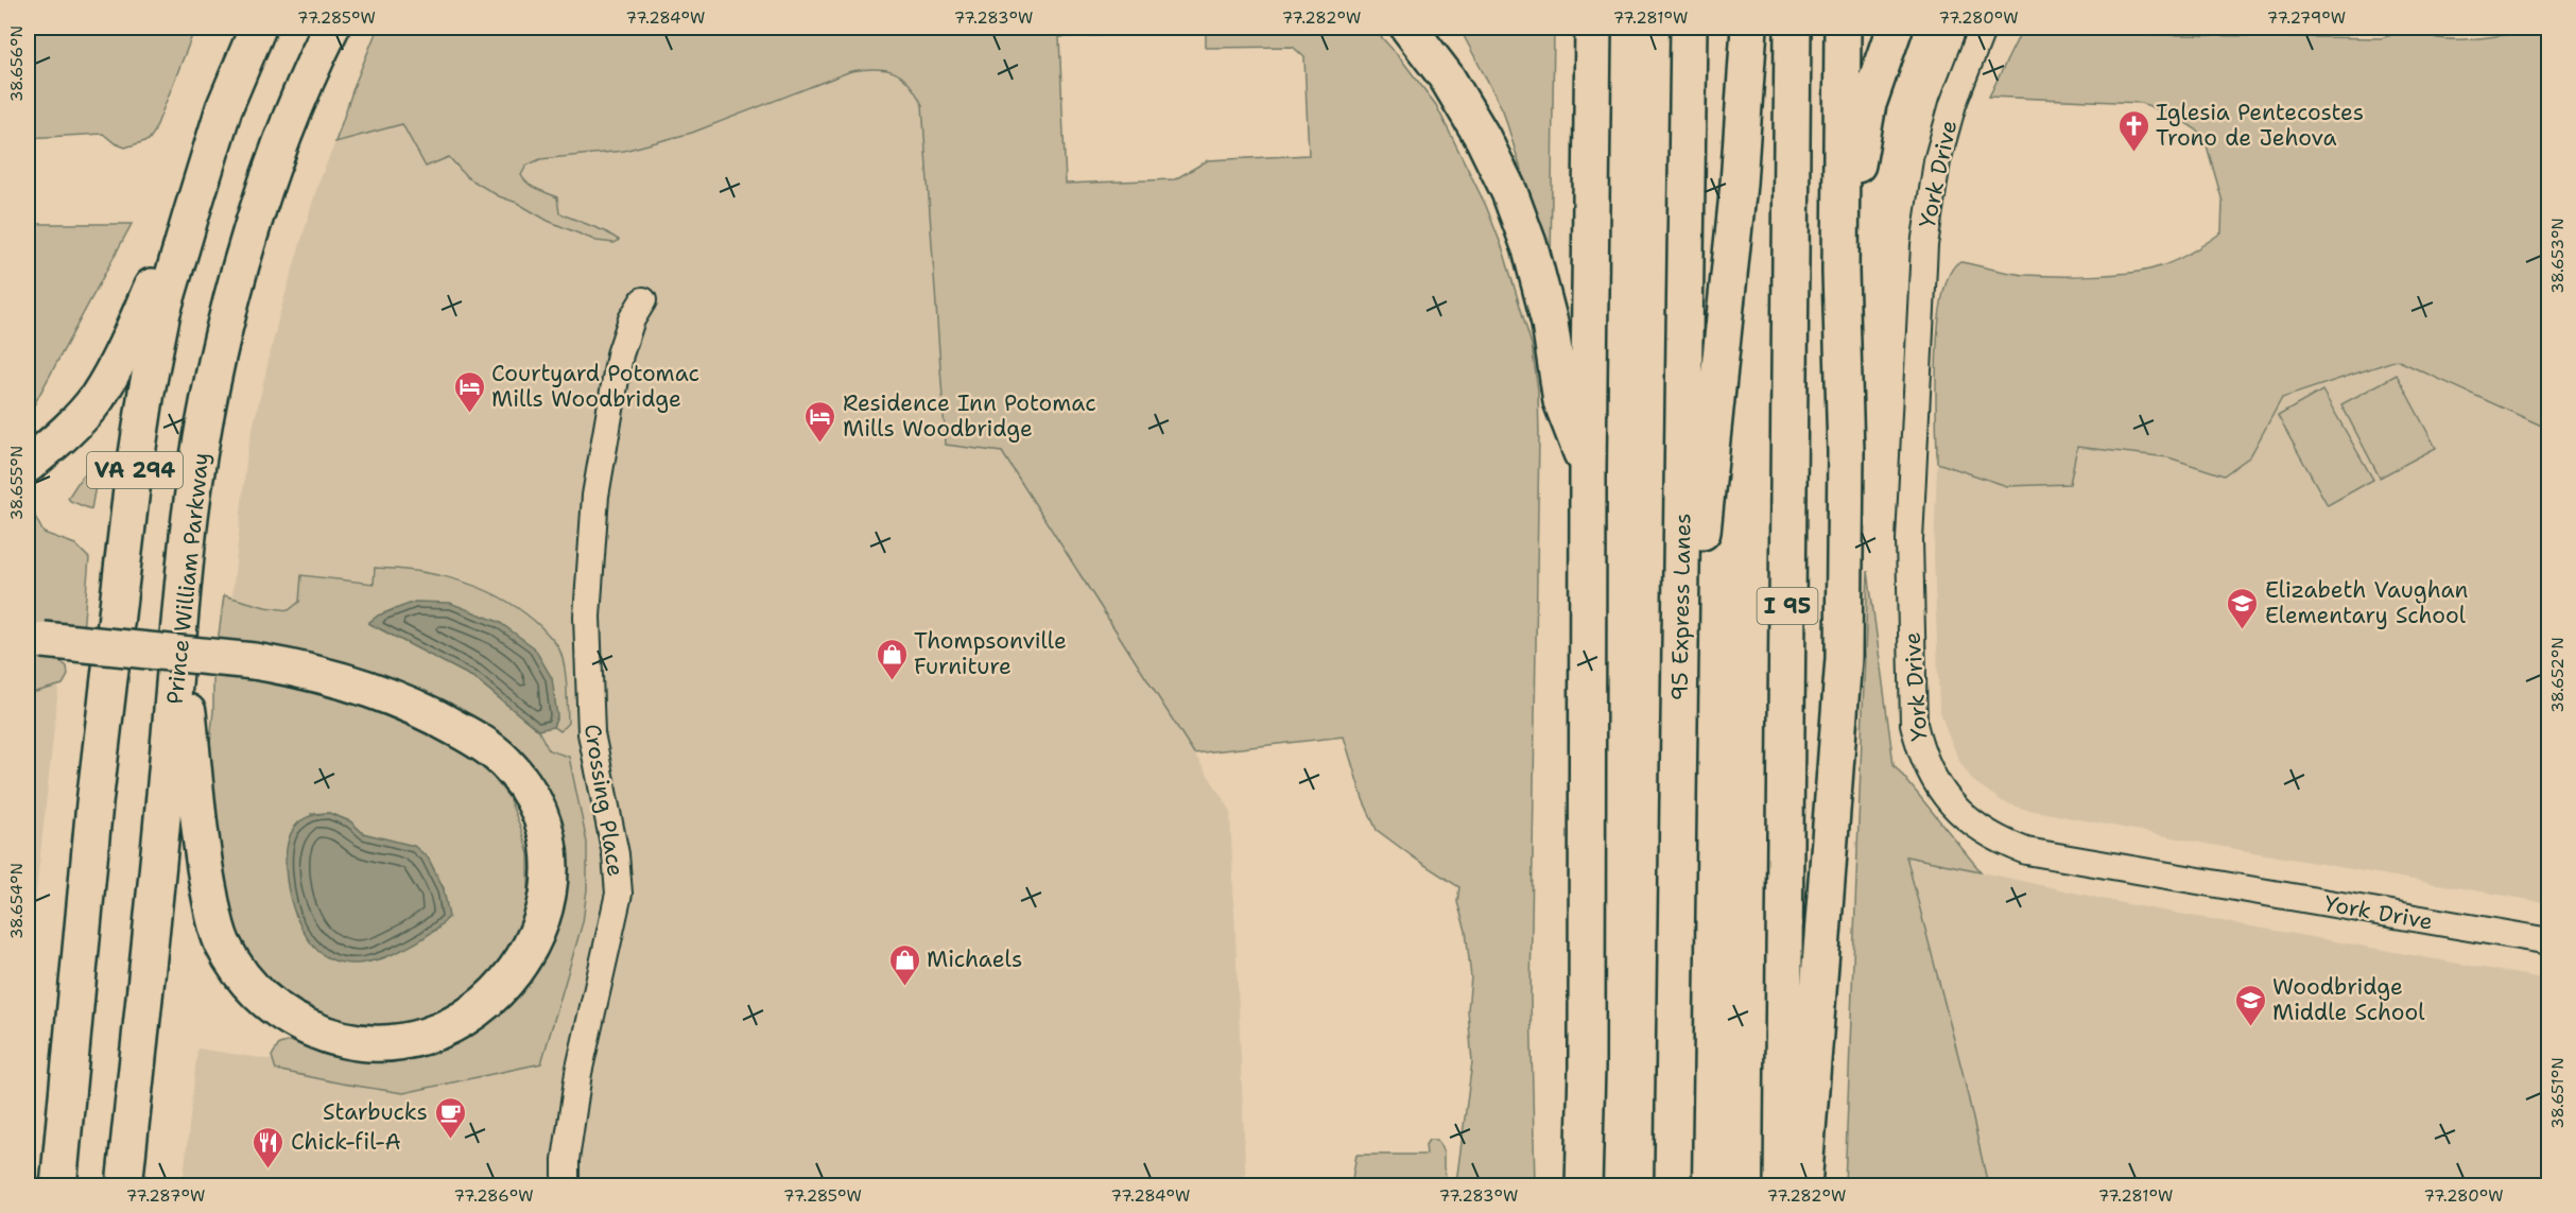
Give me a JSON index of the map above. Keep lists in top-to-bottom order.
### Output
{
  "streets": {
    "highway": [
      "VA 294",
      "Prince William Parkway",
      "I 95",
      "95 Express Lanes"
    ],
    "street": ["York Drive", "Crossing Place"]
  },
  "places": {
    "church": ["Iglesia Pentecostes Trono de Jehova"],
    "hotel": ["Courtyard Potomac Mills Woodbridge", "Residence Inn Potomac Mills Woodbridge"],
    "school or university": ["Elizabeth Vaughan Elementary School", "Woodbridge Middle School"],
    "shop": ["Thompsonville Furniture", "Michaels"],
    "cafe": ["Starbucks"],
    "restaurant": ["Chick-fil-A"]
  },
  "coordinates": [
    "77.285°W",
    "77.284°W",
    "77.283°W",
    "77.282°W",
    "77.281°W",
    "77.280°W",
    "77.279°W",
    "38.656°N",
    "38.653°N",
    "38.655°N",
    "38.652°N",
    "38.654°N",
    "38.651°N",
    "77.287°W",
    "77.286°W"
  ]
}
